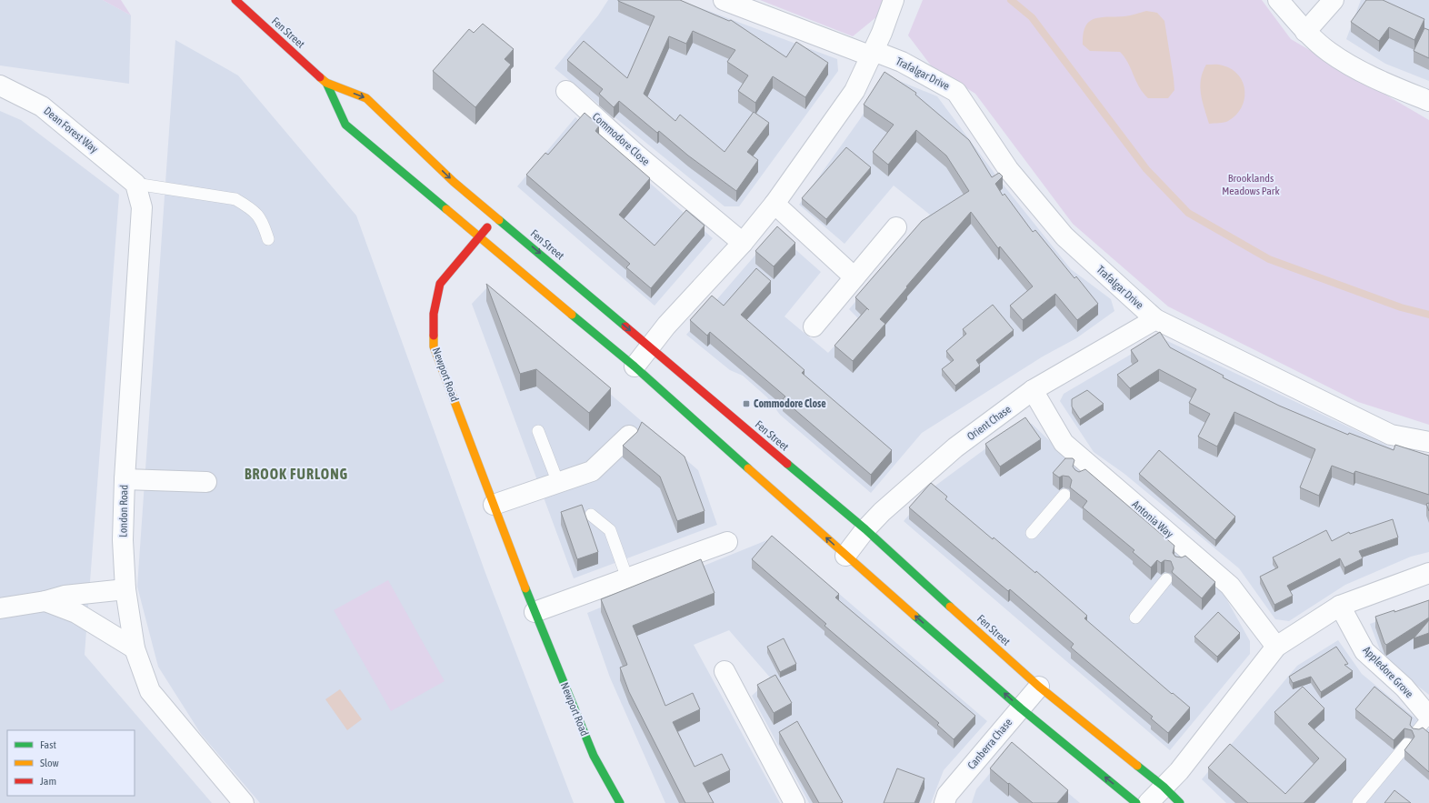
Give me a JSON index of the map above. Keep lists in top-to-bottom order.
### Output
{
  "streets": {
    "street": [
      "Fen Street",
      "Trafalgar Drive",
      "Dean Forest Way",
      "Commodore Close",
      "Newport Road",
      "Orient Chase",
      "London Road",
      "Antonia Way",
      "Appledore Grove",
      "Canberra Chase"
    ]
  },
  "crossings": [
    ["Fen Street", "Newport Road"],
    ["Fen Street", "Orient Chase"],
    ["Fen Street", "Canberra Chase"],
    ["Trafalgar Drive", "Orient Chase"],
    ["Dean Forest Way", "London Road"],
    ["Orient Chase", "Antonia Way"]
  ],
  "districts": ["BROOK FURLONG"],
  "parks": ["Brooklands Meadows Park"],
  "places": {
    "transit": ["Commodore Close"]
  },
  "legend": ["Fast", "Slow", "Jam"]
}
